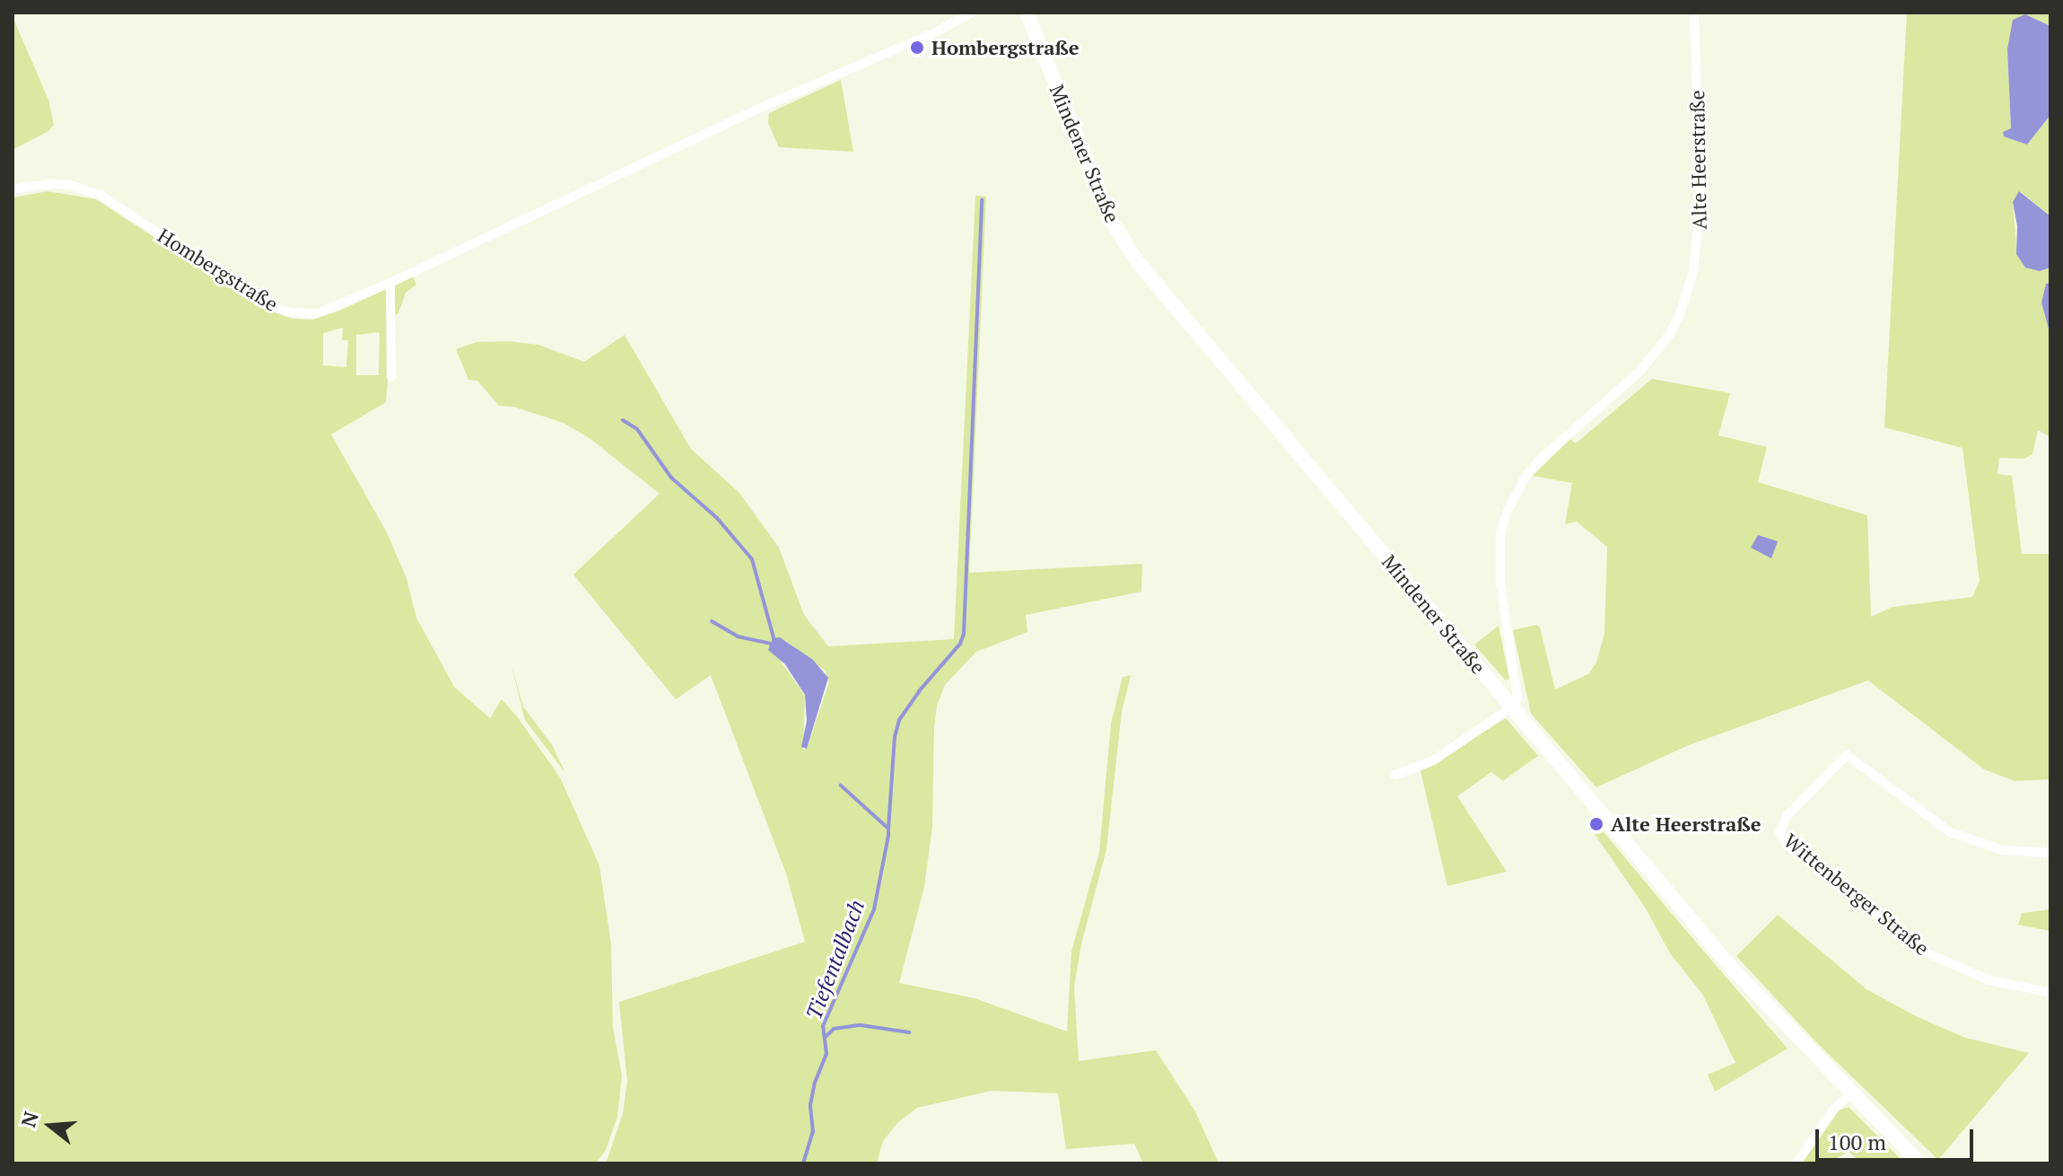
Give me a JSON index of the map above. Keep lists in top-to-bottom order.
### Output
{
  "streets": {
    "main road": ["Mindener Straße"],
    "street": ["Alte Heerstraße", "Hombergstraße", "Wittenberger Straße"]
  },
  "crossings": [
    ["Mindener Straße", "Alte Heerstraße"]
  ],
  "water": ["Tiefentalbach"],
  "places": ["Hombergstraße", "Alte Heerstraße"],
  "scale_bar": "100 m",
  "north": "left"
}
